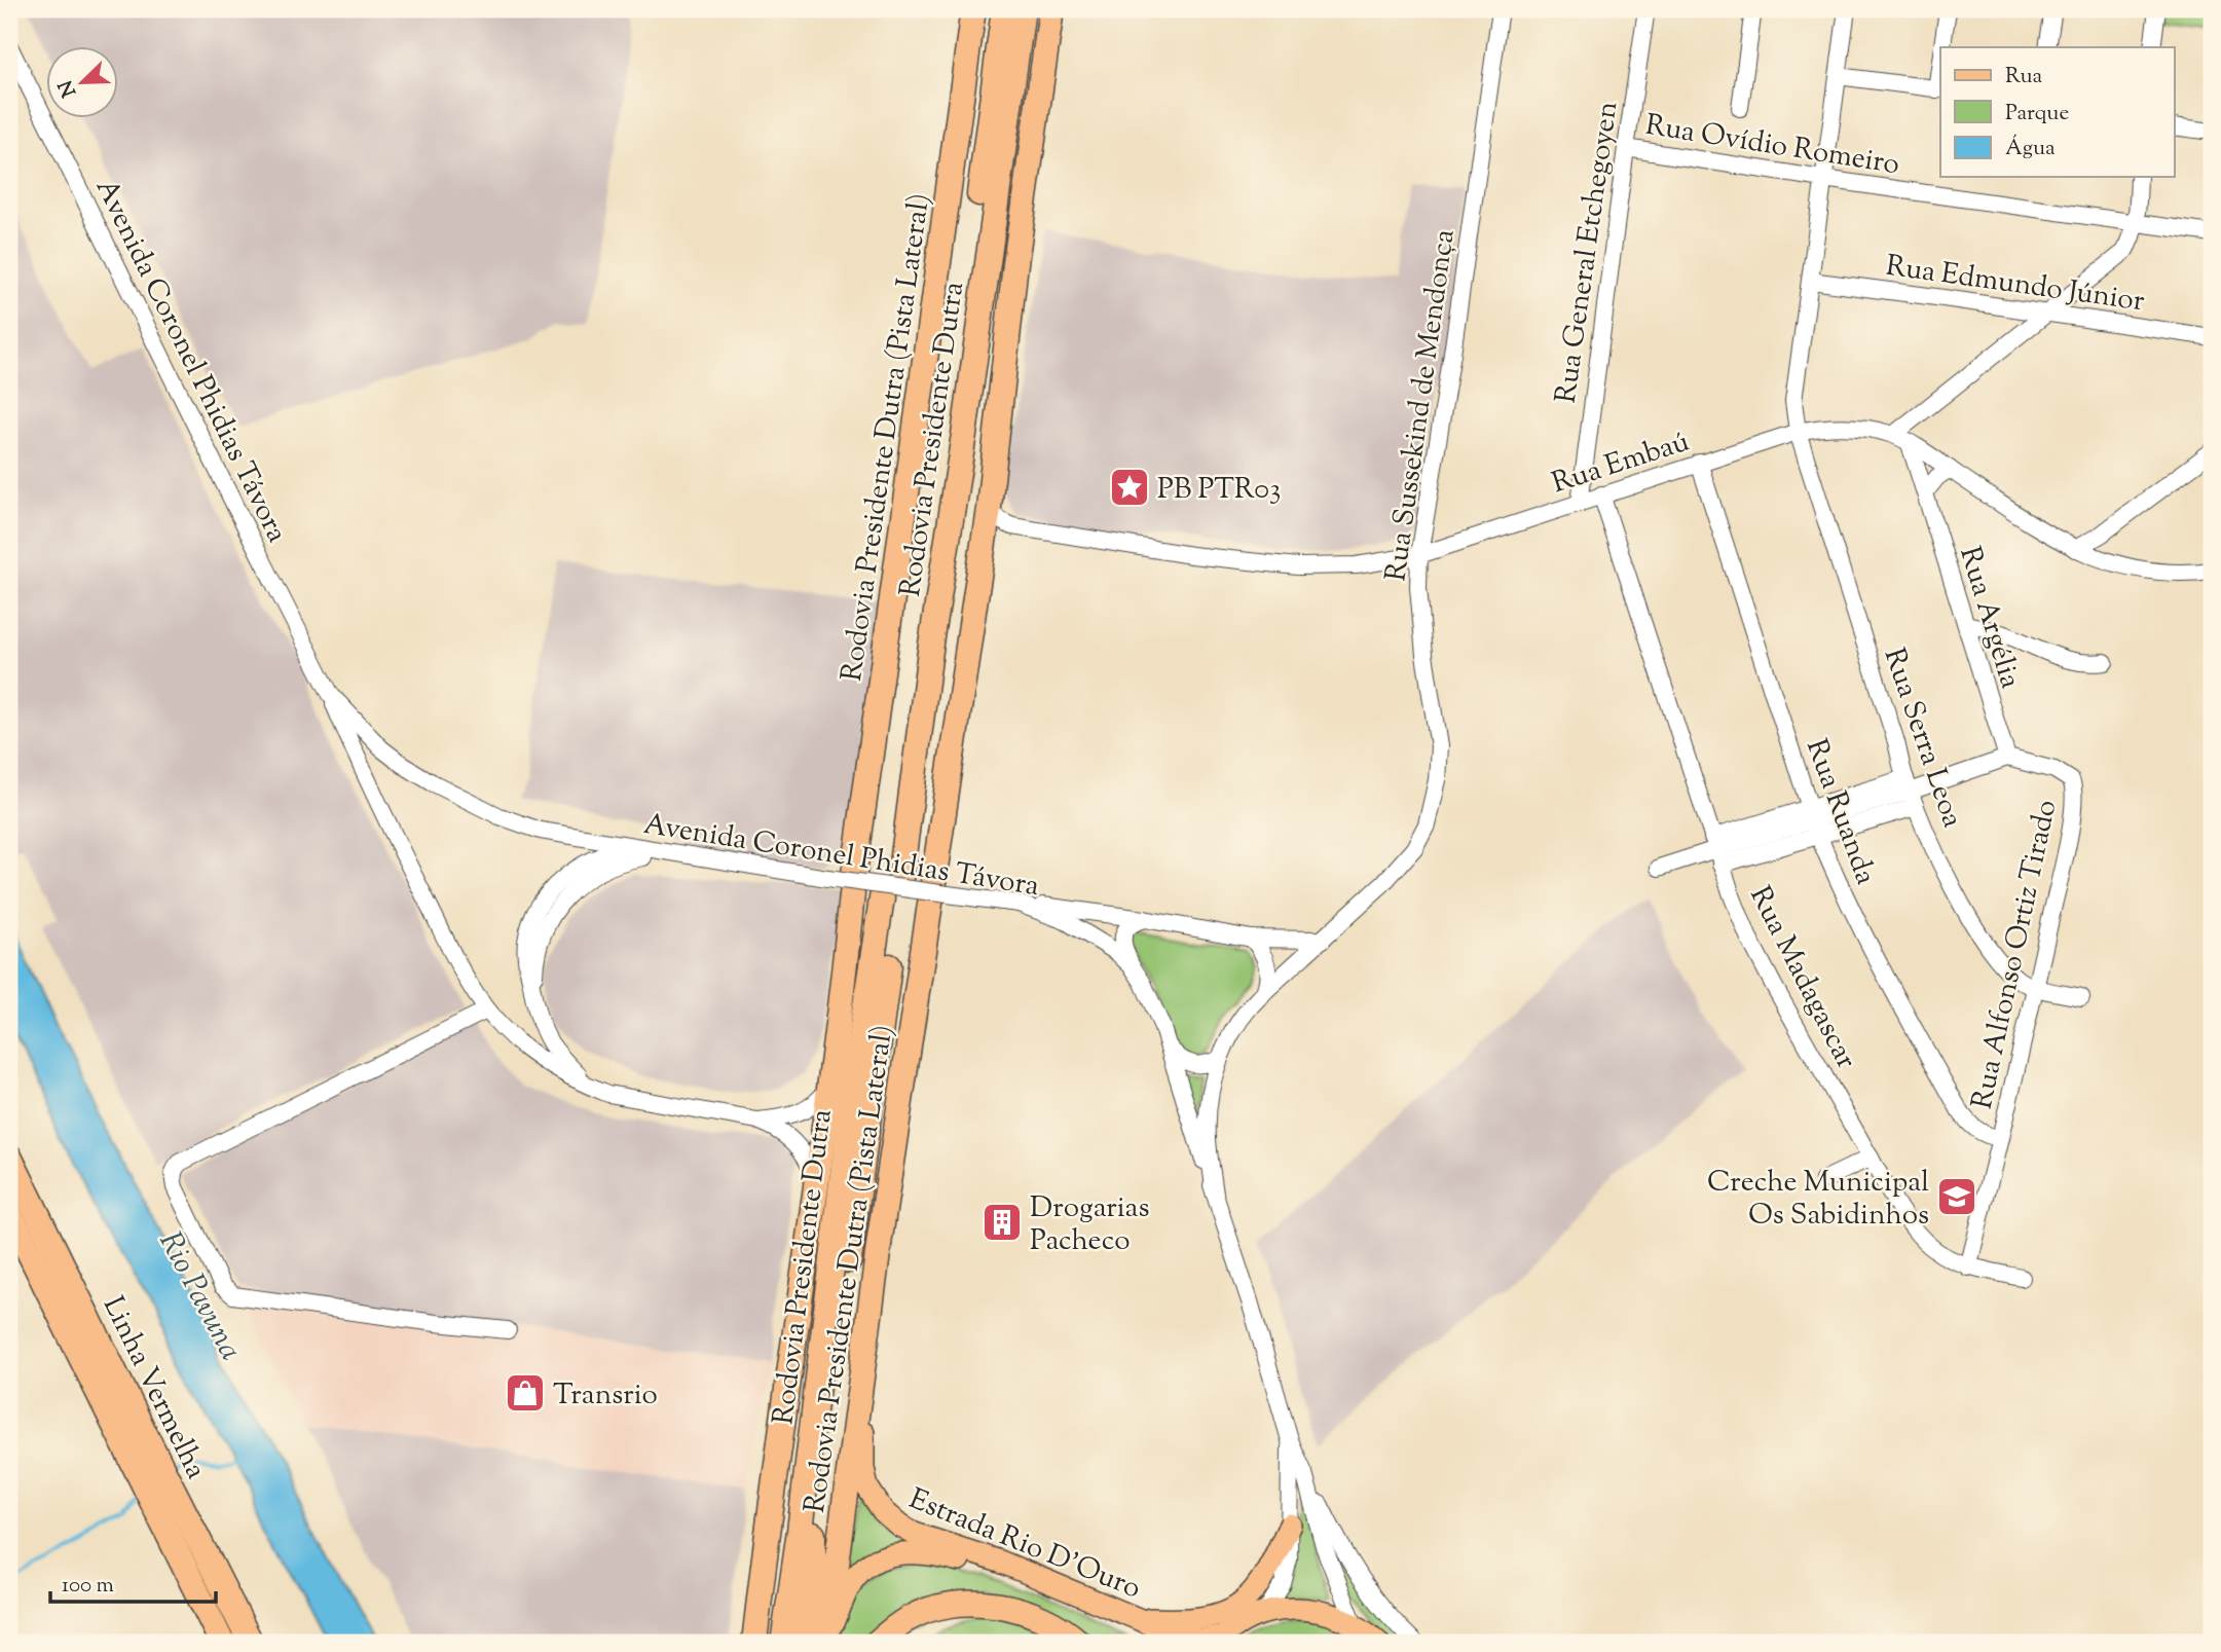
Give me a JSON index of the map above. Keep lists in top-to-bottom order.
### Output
{
  "streets": {
    "highway": ["Rodovia Presidente Dutra (Pista Lateral)", "Rodovia Presidente Dutra", "Linha Vermelha"],
    "main road": ["Estrada Rio D'Ouro"],
    "street": [
      "Rua Ovídio Romeiro",
      "Rua General Etchegoyen",
      "Rua Edmundo Júnior",
      "Avenida Coronel Phidias Távora",
      "Rua Sussekind de Mendonça",
      "Rua Embaú",
      "Rua Argélia",
      "Rua Serra Leoa",
      "Rua Ruanda",
      "Rua Alfonso Ortiz Tirado",
      "Rua Madagascar"
    ]
  },
  "crossings": [
    ["Rua Ovídio Romeiro", "Rua General Etchegoyen"],
    ["Rua Ovídio Romeiro", "Rua Serra Leoa"],
    ["Rua General Etchegoyen", "Rua Embaú"],
    ["Rua Edmundo Júnior", "Rua Serra Leoa"],
    ["Avenida Coronel Phidias Távora", "Rua Sussekind de Mendonça"],
    ["Avenida Coronel Phidias Távora", "Rodovia Presidente Dutra (Pista Lateral)"],
    ["Avenida Coronel Phidias Távora", "Rodovia Presidente Dutra"],
    ["Rua Sussekind de Mendonça", "Rua Embaú"],
    ["Rodovia Presidente Dutra (Pista Lateral)", "Rodovia Presidente Dutra"],
    ["Rodovia Presidente Dutra (Pista Lateral)", "Rua Embaú"],
    ["Rodovia Presidente Dutra (Pista Lateral)", "Estrada Rio D'Ouro"],
    ["Rua Embaú", "Rua Argélia"],
    ["Rua Embaú", "Rua Serra Leoa"],
    ["Rua Embaú", "Rua Ruanda"],
    ["Rua Embaú", "Rua Madagascar"],
    ["Rua Argélia", "Rua Alfonso Ortiz Tirado"],
    ["Rua Serra Leoa", "Rua Alfonso Ortiz Tirado"],
    ["Rua Ruanda", "Rua Alfonso Ortiz Tirado"],
    ["Rua Alfonso Ortiz Tirado", "Rua Madagascar"]
  ],
  "water": ["Rio Pavuna"],
  "places": {
    "place": ["PB PTR03"],
    "school or university": ["Creche Municipal Os Sabidinhos"],
    "building": ["Drogarias Pacheco"],
    "shop": ["Transrio"]
  },
  "legend": ["Rua", "Parque", "Água"],
  "scale_bar": "100 m",
  "north": "bottom left"
}
